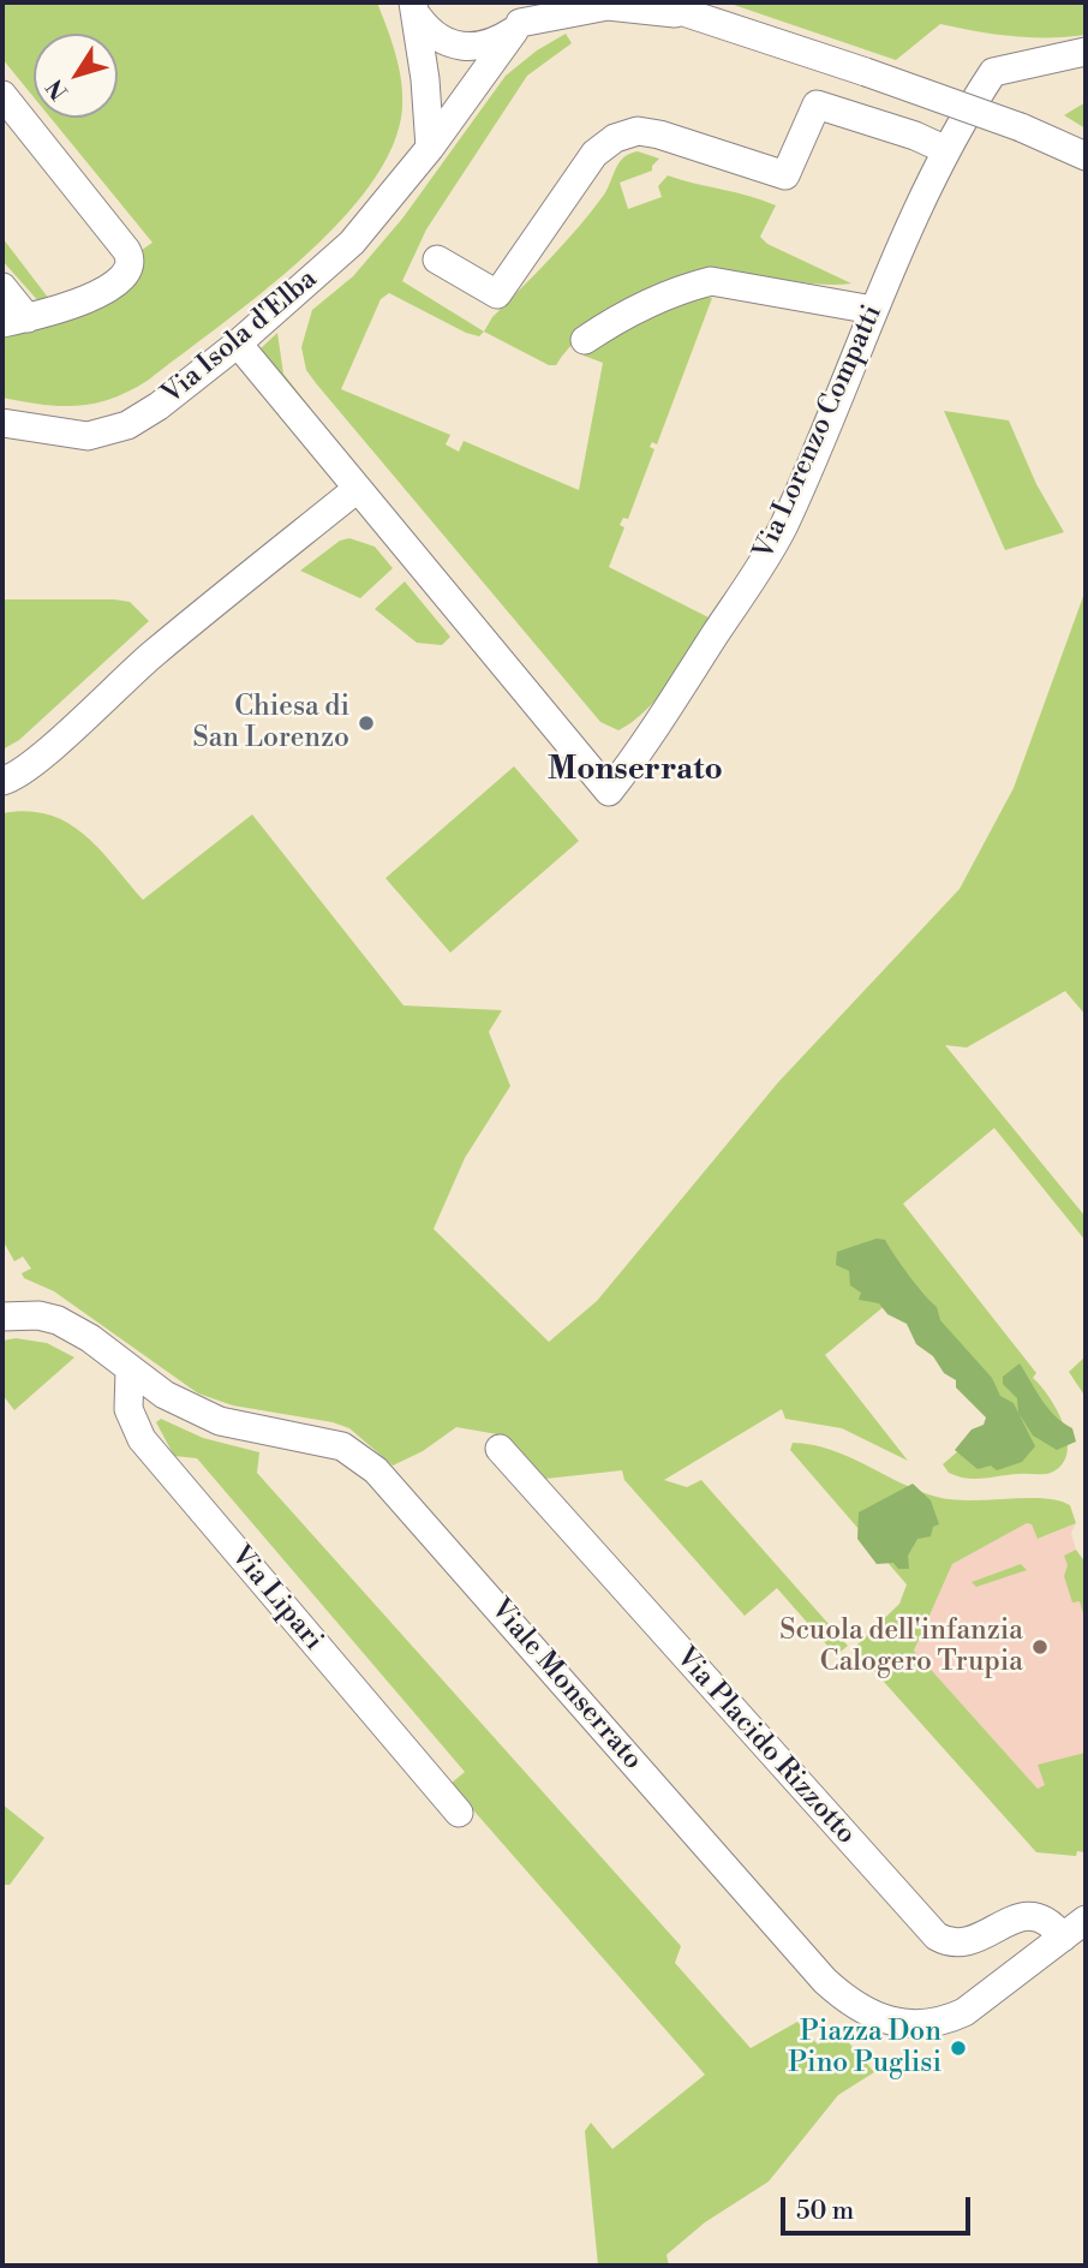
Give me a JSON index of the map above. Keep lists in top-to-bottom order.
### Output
{
  "streets": {
    "street": [
      "Via Isola d'Elba",
      "Via Lorenzo Compatti",
      "Via Lipari",
      "Viale Monserrato",
      "Via Placido Rizzotto"
    ]
  },
  "crossings": [
    ["Via Isola d'Elba", "Via Lorenzo Compatti"],
    ["Via Lipari", "Viale Monserrato"],
    ["Viale Monserrato", "Via Placido Rizzotto"]
  ],
  "districts": ["Monserrato"],
  "places": ["Chiesa di San Lorenzo", "Scuola dell'infanzia Calogero Trupia", "Piazza Don Pino Puglisi"],
  "scale_bar": "50 m",
  "north": "bottom left"
}
